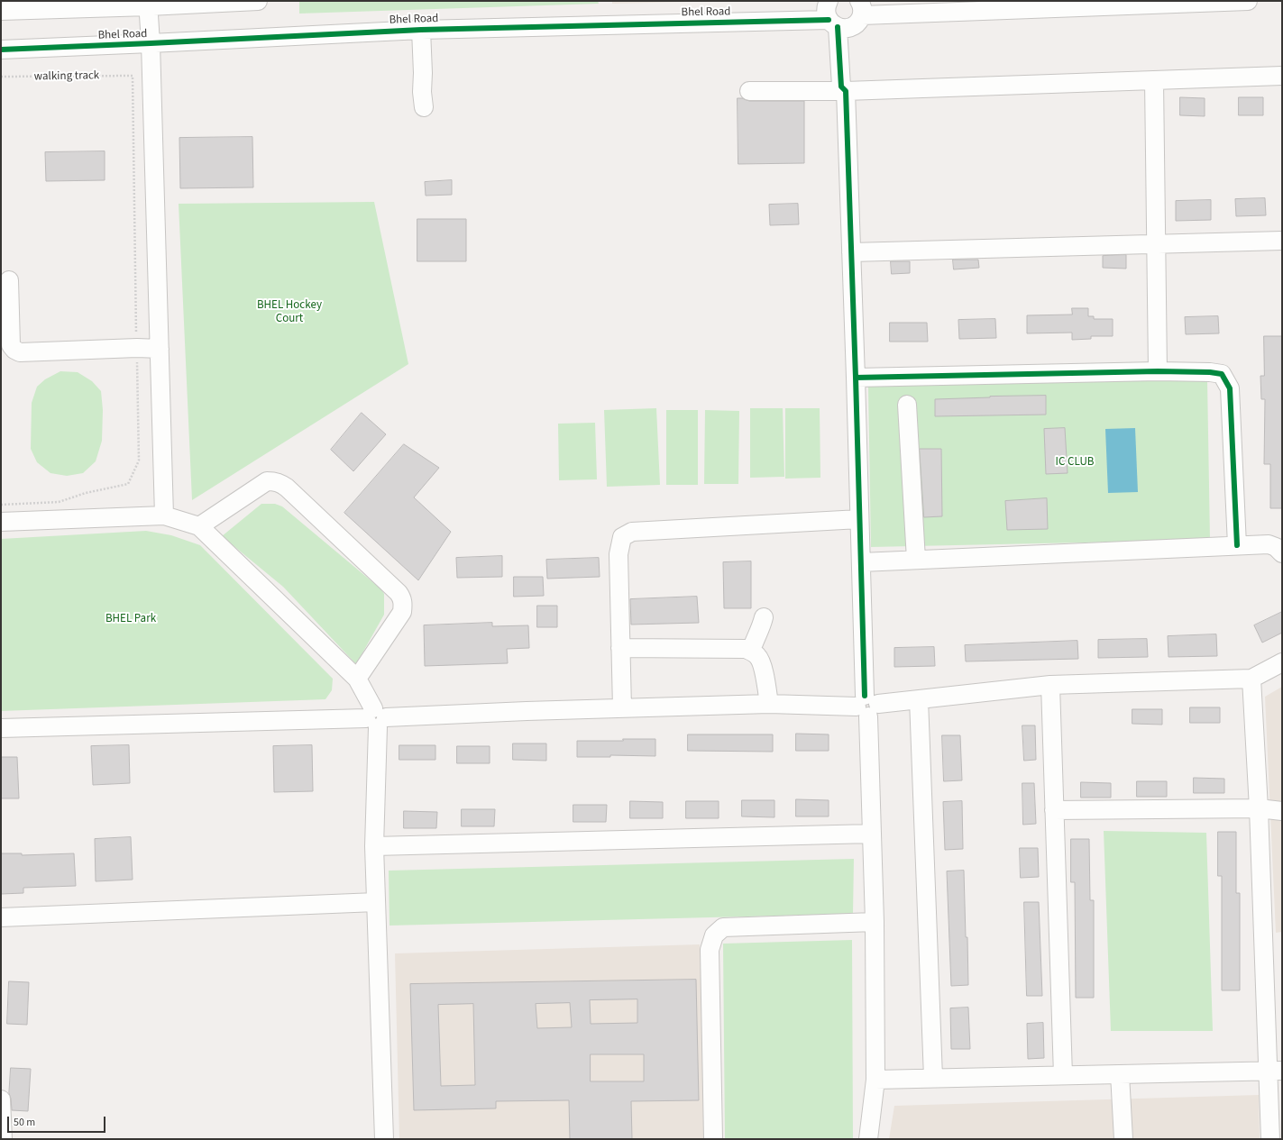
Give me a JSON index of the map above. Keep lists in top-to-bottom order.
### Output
{
  "streets": {
    "street": ["Bhel Road"],
    "path": ["walking track"]
  },
  "parks": ["BHEL Hockey Court", "IC CLUB", "BHEL Park"],
  "scale_bar": "50 m"
}
